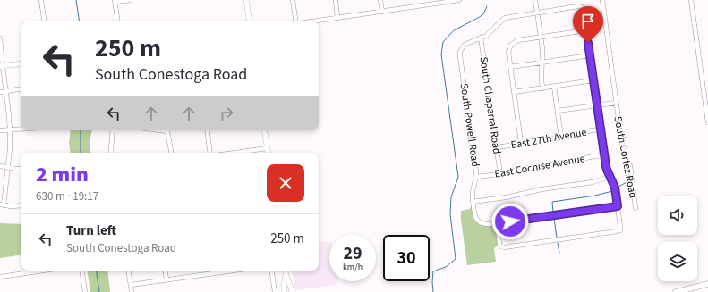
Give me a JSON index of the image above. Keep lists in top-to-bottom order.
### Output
{
  "streets": {
    "street": [
      "South Chaparral Road",
      "South Powell Road",
      "East 27th Avenue",
      "South Cortez Road",
      "East Cochise Avenue"
    ]
  },
  "crossings": [
    ["South Chaparral Road", "South Powell Road"],
    ["South Chaparral Road", "East 27th Avenue"],
    ["South Chaparral Road", "East Cochise Avenue"],
    ["South Powell Road", "East Cochise Avenue"]
  ],
  "page": {
    "turn": ["250 m", "South Conestoga Road"],
    "heading": ["2 min", "630 m · 19:17"],
    "list": [
      {
        "name": "Turn left",
        "note": "South Conestoga Road",
        "value": "250 m"
      }
    ],
    "speed": "29 km/h",
    "limit": "30"
  }
}
